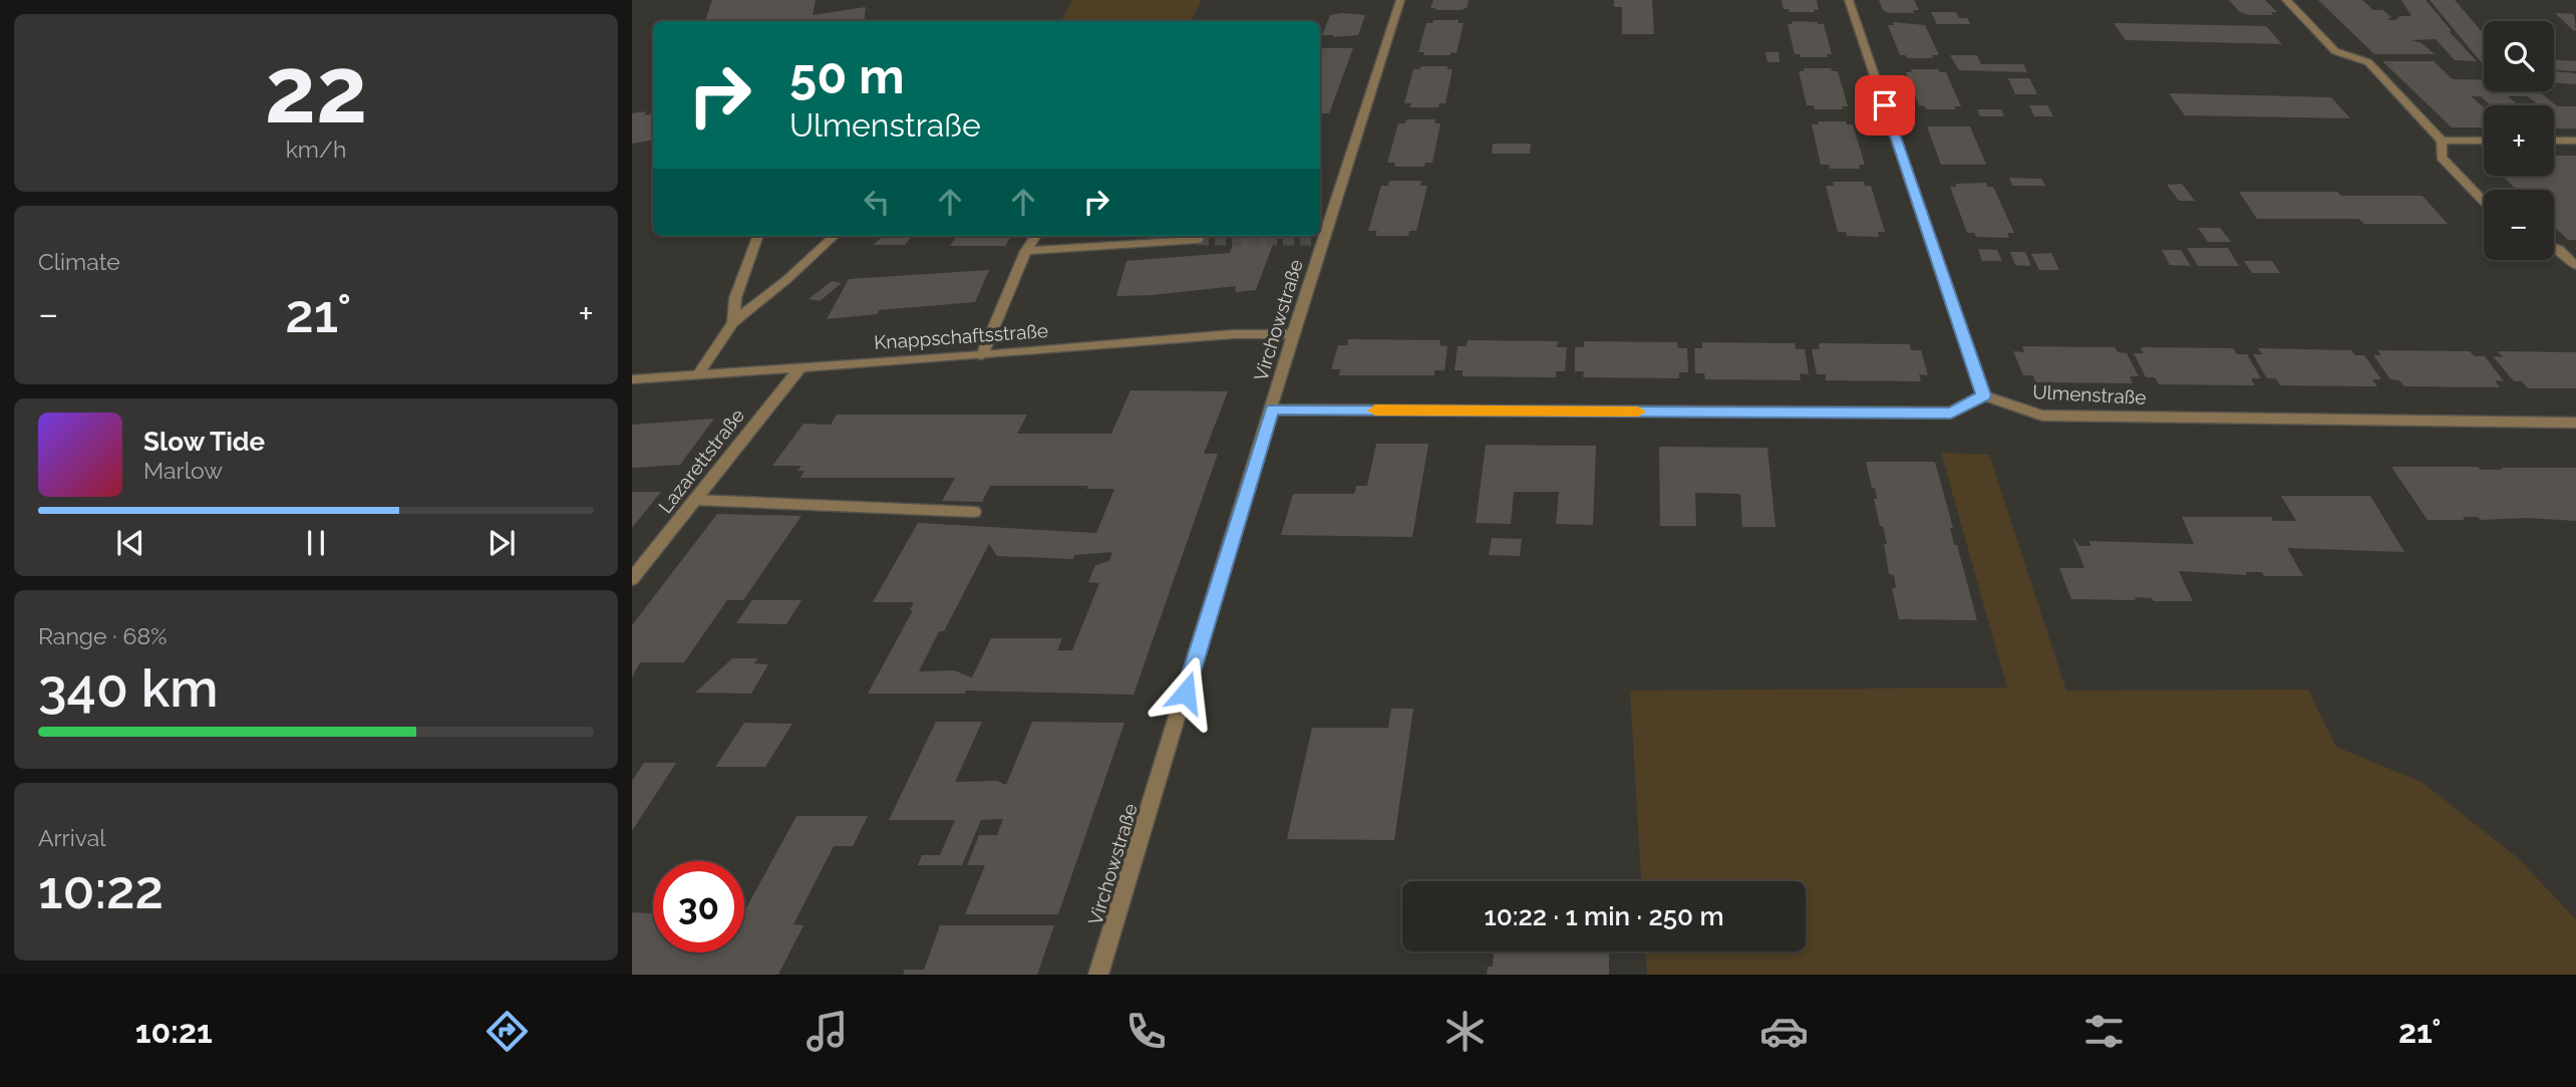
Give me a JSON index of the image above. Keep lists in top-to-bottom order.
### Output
{
  "streets": {
    "street": [
      "Virchowstraße",
      "Knappschaftsstraße",
      "Ulmenstraße",
      "Lazarettstraße"
    ]
  },
  "crossings": [
    ["Virchowstraße", "Knappschaftsstraße"],
    ["Knappschaftsstraße", "Lazarettstraße"]
  ],
  "page": {
    "tile": [
      ["22", "km/h"],
      "Climate",
      ["Range · 68%", "340 km"],
      ["Arrival", "10:22"]
    ],
    "map_buttons": ["+", "−"],
    "turn": ["50 m", "Ulmenstraße"],
    "heat": ["−", "21°", "+"],
    "song": ["Slow Tide", "Marlow"],
    "limit": "30",
    "trip": "10:22 · 1 min · 250 m",
    "tabs": ["10:21", "21°"]
  }
}
